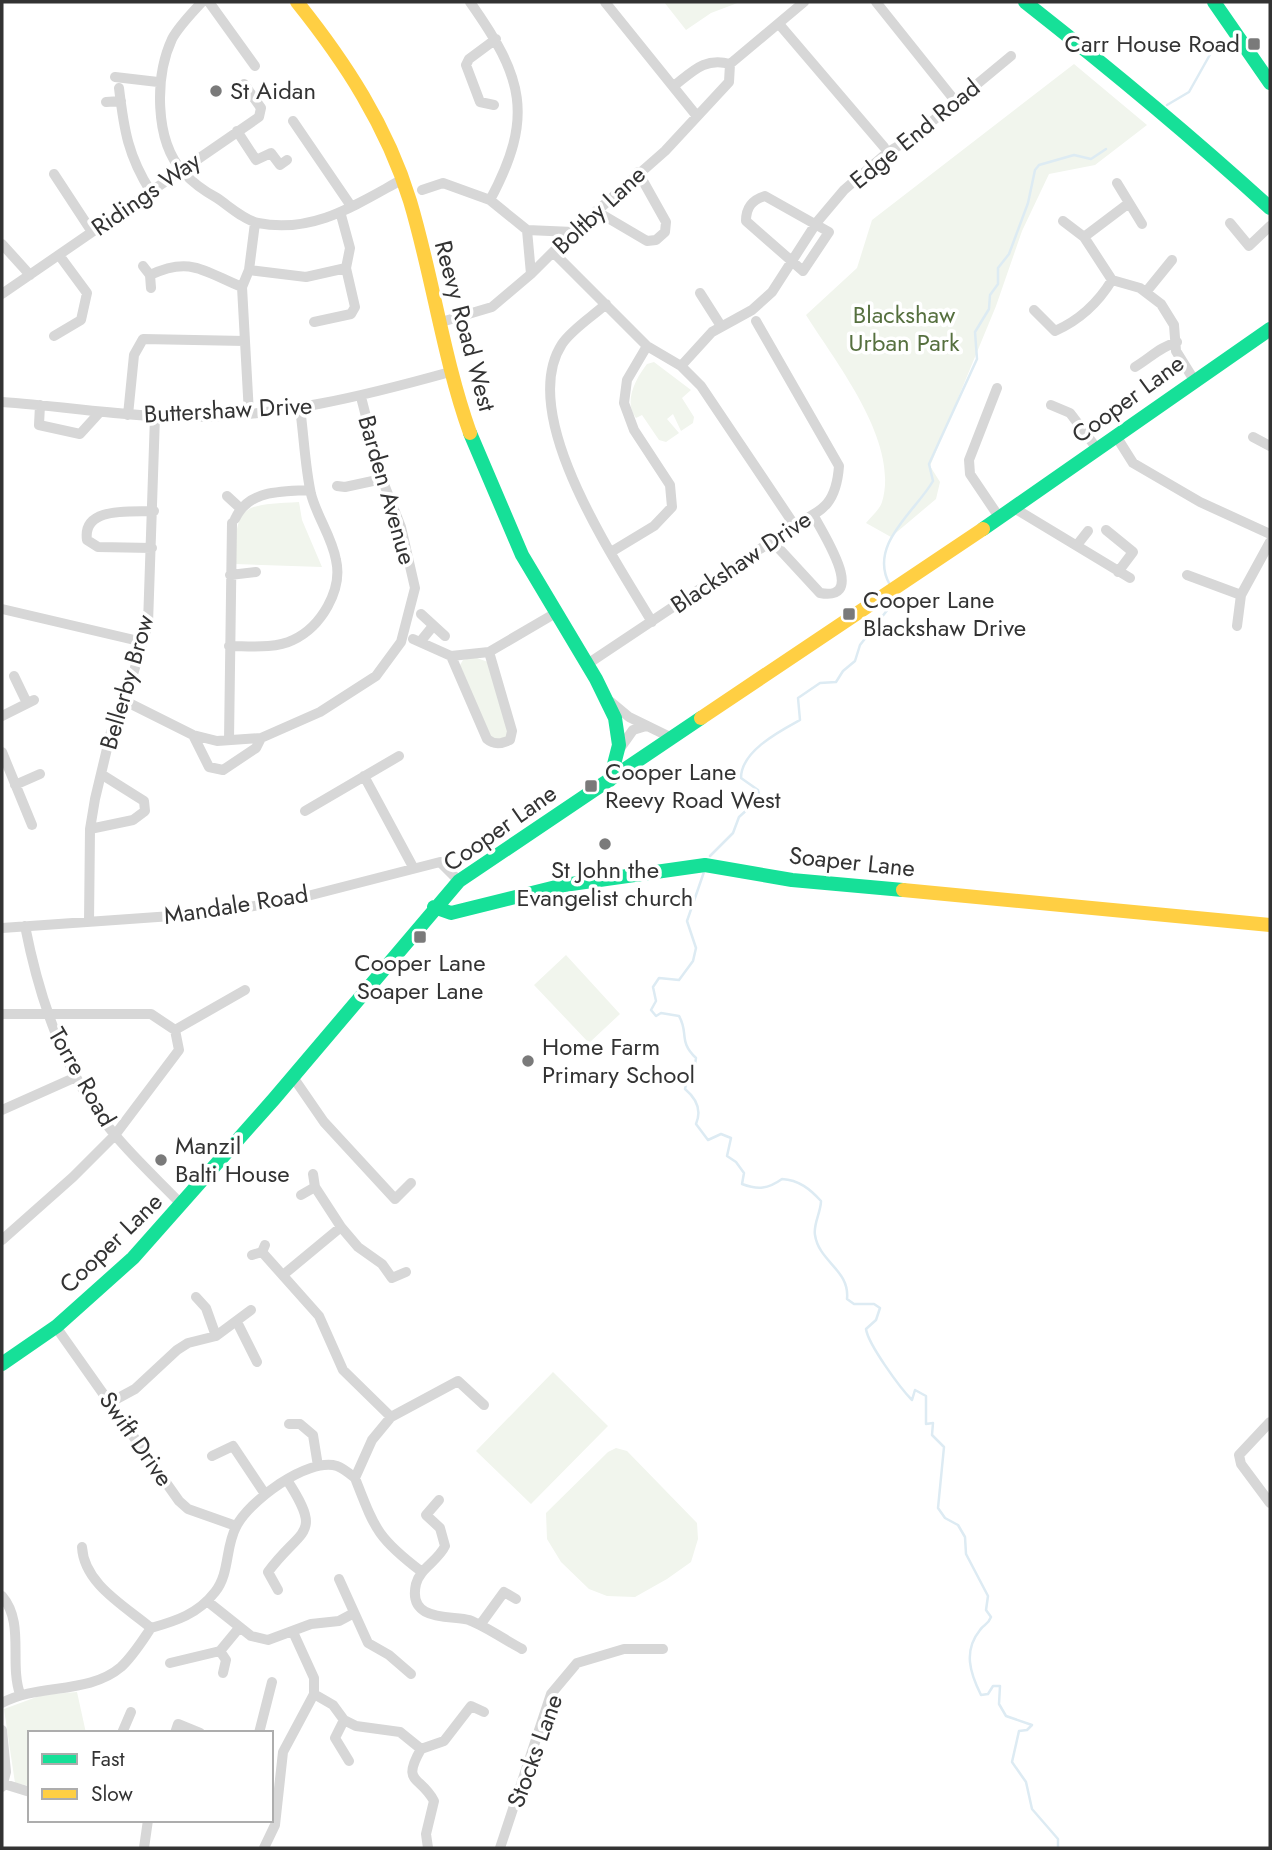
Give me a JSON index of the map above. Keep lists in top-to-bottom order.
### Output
{
  "streets": {
    "main road": ["Reevy Road West", "Cooper Lane", "Soaper Lane"],
    "street": [
      "Edge End Road",
      "Ridings Way",
      "Boltby Lane",
      "Buttershaw Drive",
      "Barden Avenue",
      "Blackshaw Drive",
      "Bellerby Brow",
      "Mandale Road",
      "Torre Road",
      "Swift Drive",
      "Stocks Lane"
    ]
  },
  "crossings": [
    ["Boltby Lane", "Reevy Road West"],
    ["Reevy Road West", "Buttershaw Drive"],
    ["Reevy Road West", "Blackshaw Drive"],
    ["Cooper Lane", "Soaper Lane"],
    ["Cooper Lane", "Mandale Road"],
    ["Cooper Lane", "Torre Road"],
    ["Cooper Lane", "Swift Drive"],
    ["Buttershaw Drive", "Barden Avenue"],
    ["Buttershaw Drive", "Bellerby Brow"],
    ["Barden Avenue", "Bellerby Brow"],
    ["Bellerby Brow", "Mandale Road"],
    ["Mandale Road", "Torre Road"]
  ],
  "parks": ["Blackshaw Urban Park"],
  "places": {
    "transit": [
      "Carr House Road",
      "Cooper Lane Blackshaw Drive",
      "Cooper Lane Reevy Road West",
      "Cooper Lane Soaper Lane"
    ],
    "other": [
      "St Aidan",
      "St John the Evangelist church",
      "Home Farm Primary School",
      "Manzil Balti House"
    ]
  },
  "legend": ["Fast", "Slow"]
}
